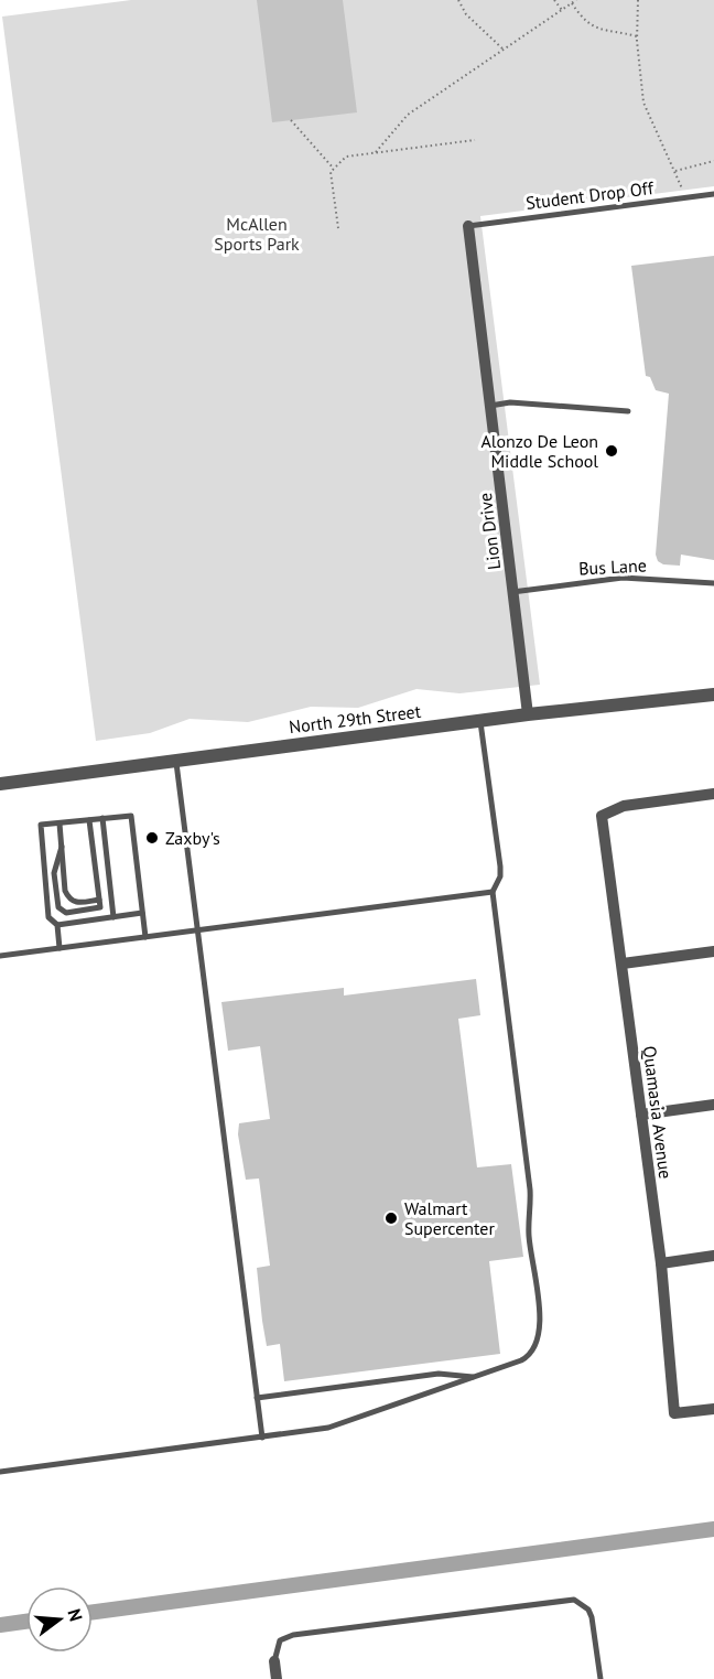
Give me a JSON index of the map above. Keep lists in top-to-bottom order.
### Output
{
  "streets": {
    "street": ["Lion Drive", "North 29th Street", "Quamasia Avenue"],
    "lane": ["Student Drop Off", "Bus Lane"]
  },
  "crossings": [
    ["Student Drop Off", "Lion Drive"],
    ["Lion Drive", "Bus Lane"],
    ["Lion Drive", "North 29th Street"]
  ],
  "parks": ["McAllen Sports Park"],
  "places": ["Alonzo De Leon Middle School", "Zaxby's", "Walmart Supercenter"],
  "north": "right"
}
